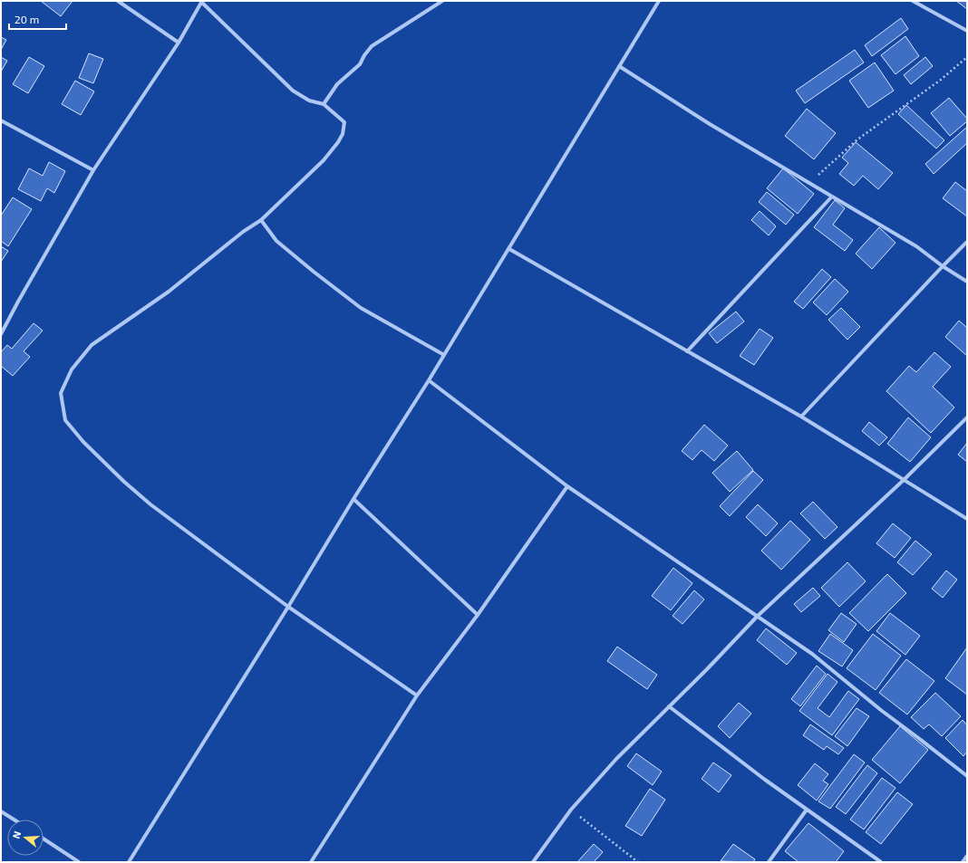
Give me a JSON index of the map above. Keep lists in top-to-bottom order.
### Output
{
  "scale_bar": "20 m",
  "north": "left"
}
